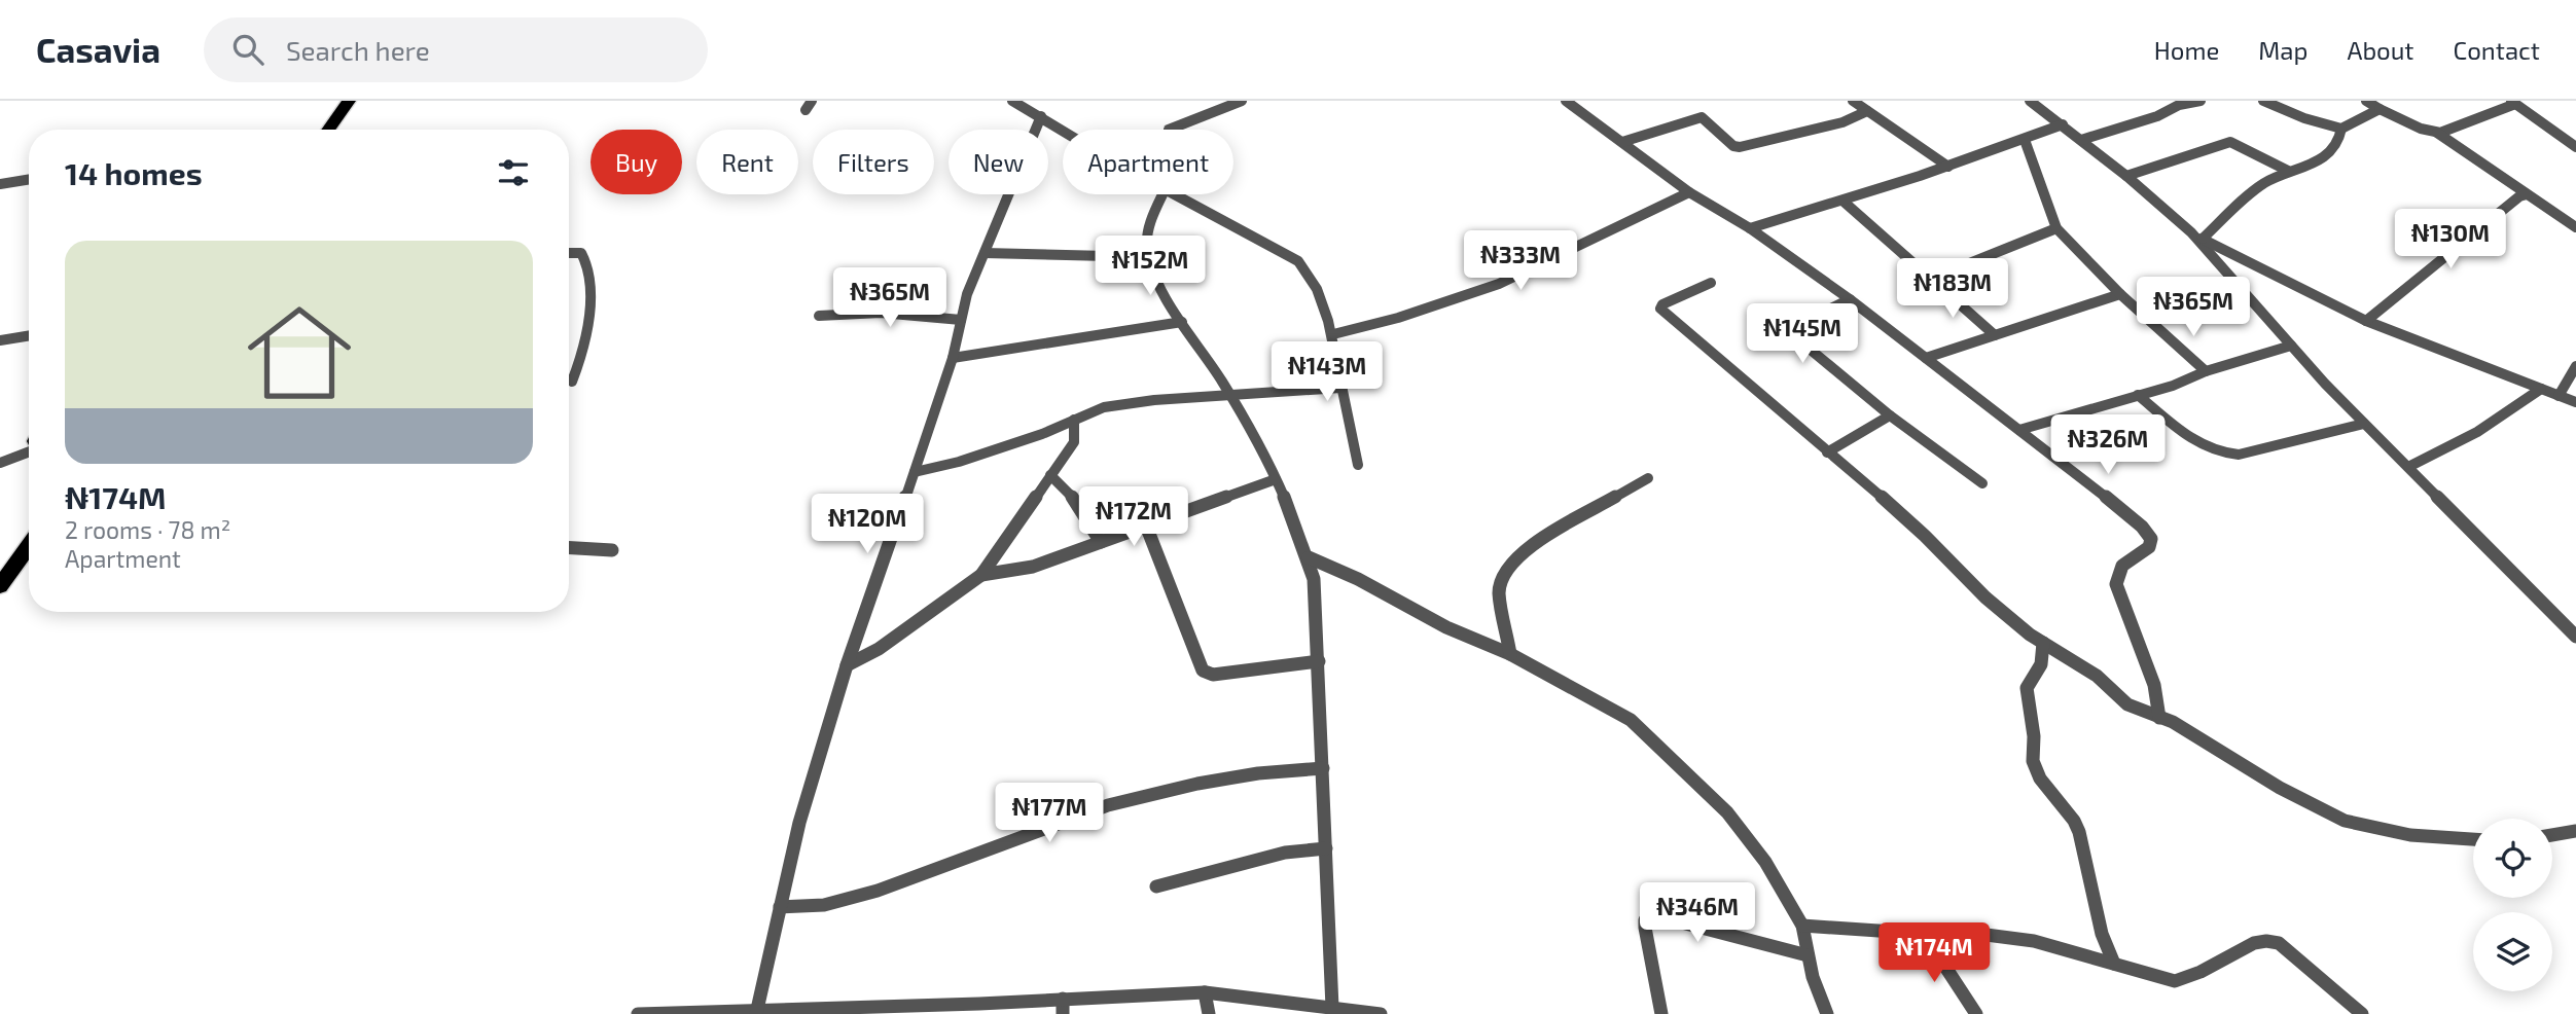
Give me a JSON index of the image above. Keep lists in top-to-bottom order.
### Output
{
  "page": {
    "header": "Casavia",
    "search": "Search here",
    "nav": [
      "Home",
      "Map",
      "About",
      "Contact"
    ],
    "chip": [
      "Buy",
      "Rent",
      "Filters",
      "New",
      "Apartment"
    ],
    "heading": "14 homes",
    "price": [
      "₦130M",
      "₦333M",
      "₦152M",
      "₦183M",
      "₦365M",
      "₦365M",
      "₦145M",
      "₦143M",
      "₦326M",
      "₦172M",
      "₦120M",
      "₦177M",
      "₦346M",
      "₦174M"
    ],
    "list": [
      {
        "name": "₦174M",
        "note": "2 rooms · 78 m² · Apartment"
      }
    ]
  }
}
